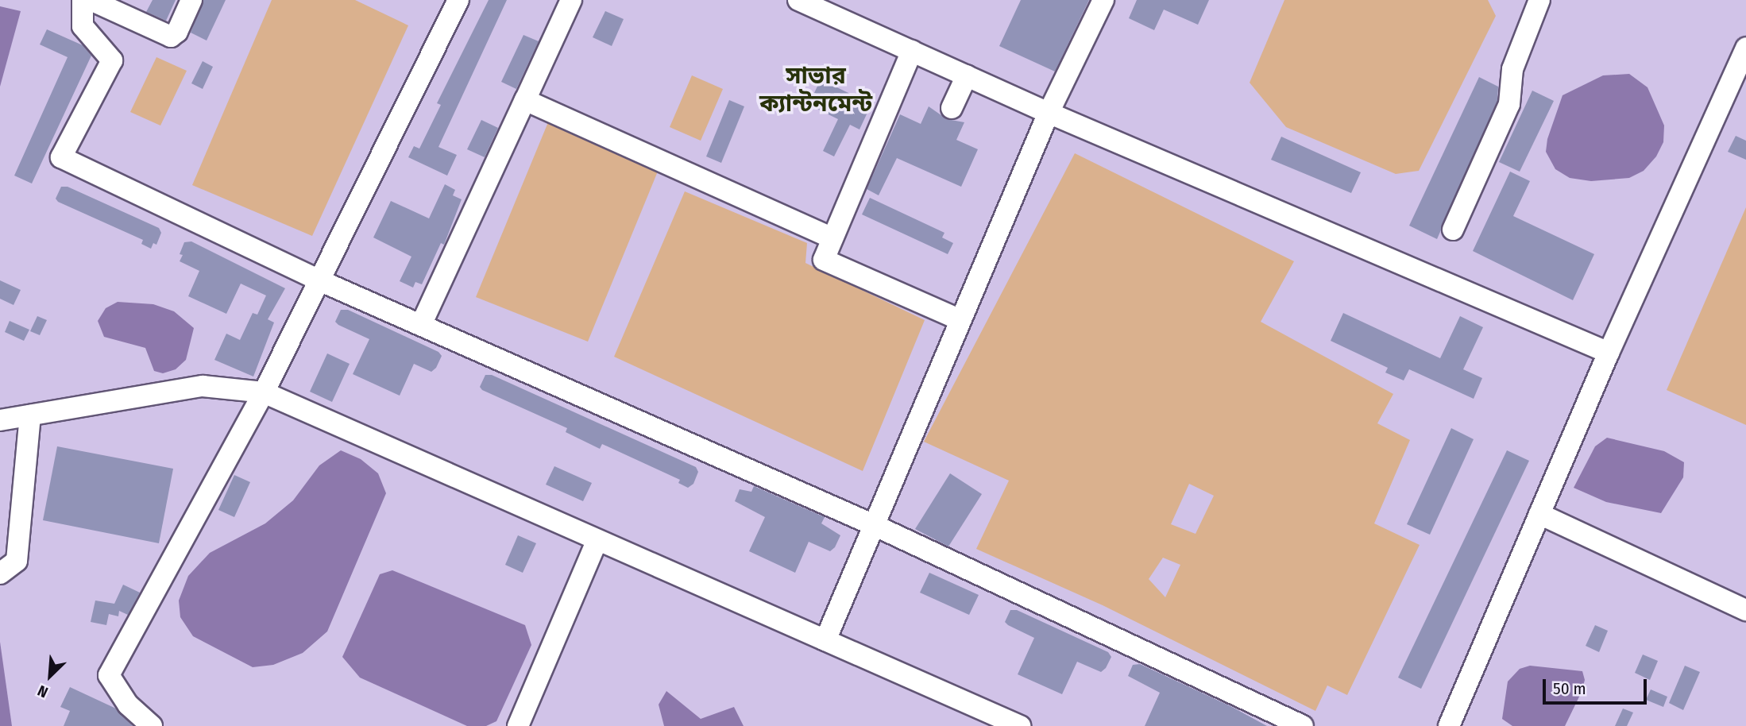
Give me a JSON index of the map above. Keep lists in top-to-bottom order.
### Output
{
  "districts": ["সাভার ক্যান্টনমেন্ট"],
  "scale_bar": "50 m",
  "north": "bottom left"
}
